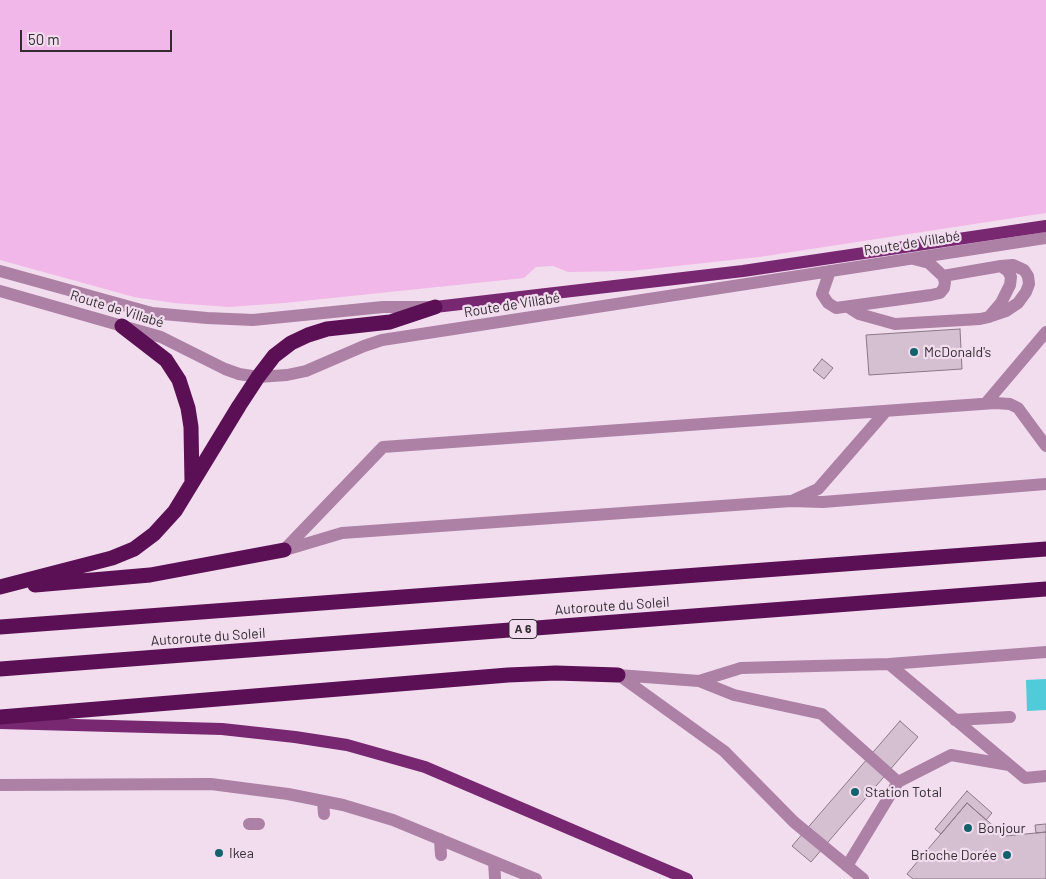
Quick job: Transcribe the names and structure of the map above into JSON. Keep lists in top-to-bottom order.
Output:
{
  "streets": {
    "highway": ["Autoroute du Soleil", "A 6"],
    "main road": ["Route de Villabé"]
  },
  "places": [
    "McDonald's",
    "Station Total",
    "Bonjour",
    "Ikea",
    "Brioche Dorée"
  ],
  "scale_bar": "50 m"
}
